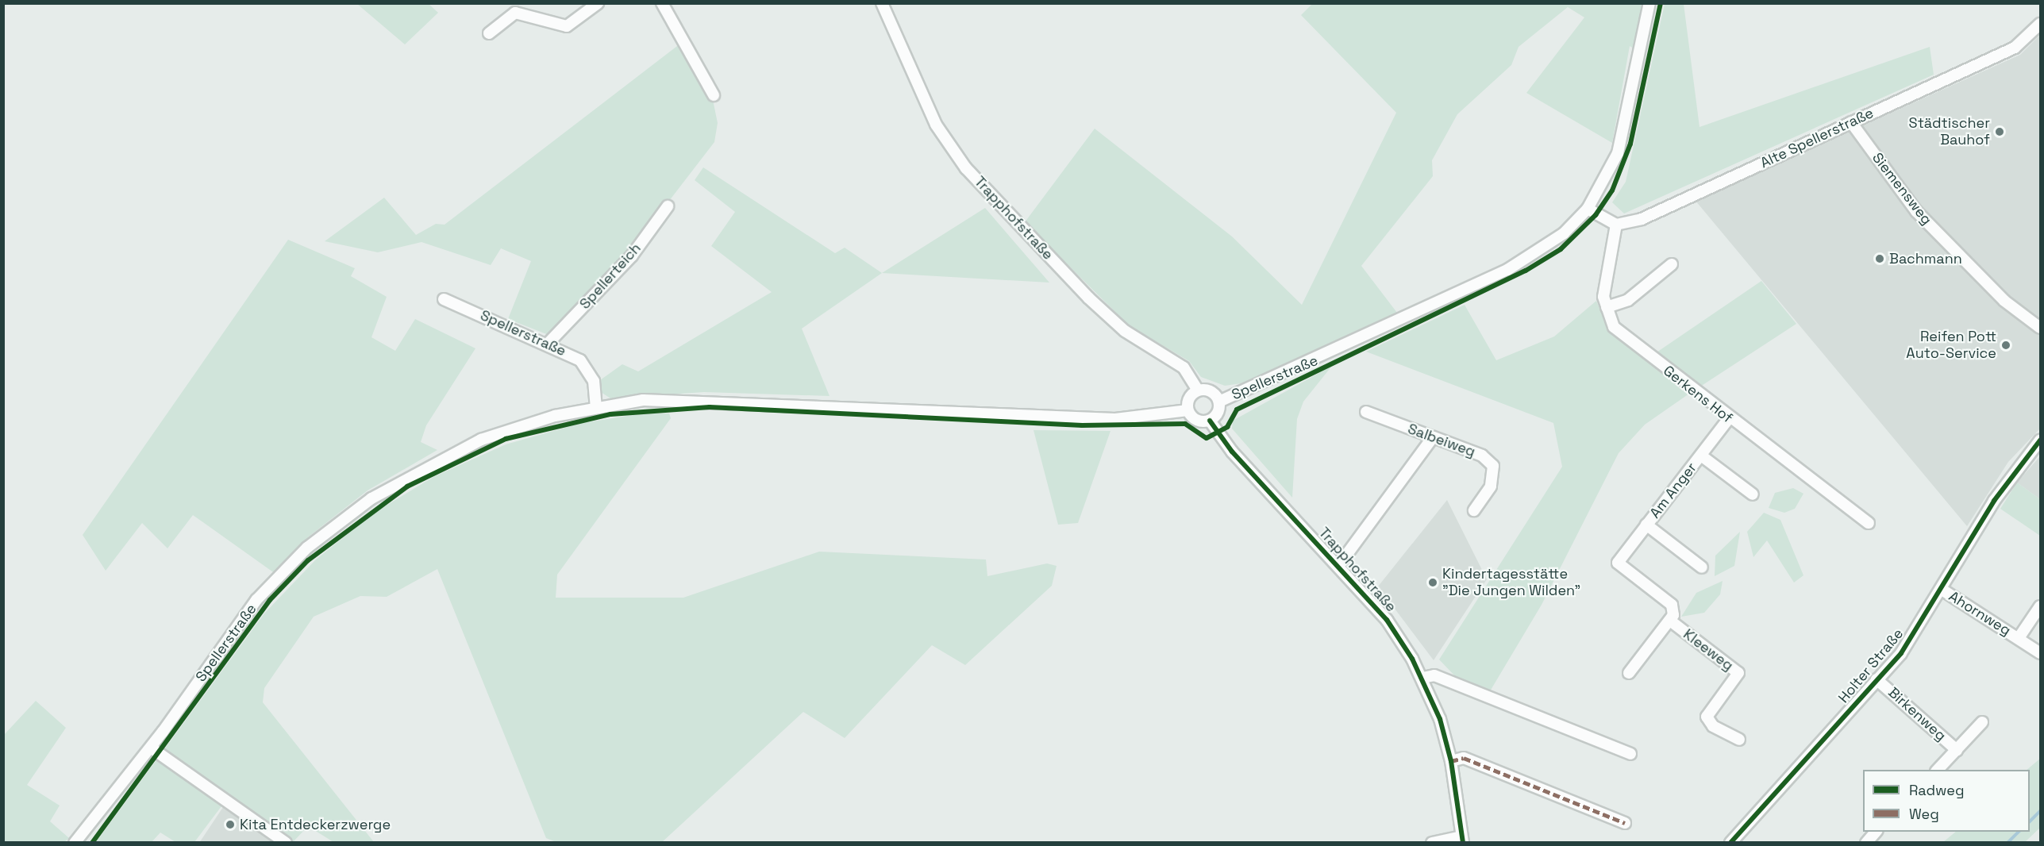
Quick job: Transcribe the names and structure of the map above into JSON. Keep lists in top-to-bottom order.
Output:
{
  "streets": {
    "street": [
      "Alte Spellerstraße",
      "Siemensweg",
      "Trapphofstraße",
      "Spellerteich",
      "Spellerstraße",
      "Gerkens Hof",
      "Salbeiweg",
      "Am Anger",
      "Ahornweg",
      "Kleeweg",
      "Holter Straße",
      "Birkenweg"
    ]
  },
  "crossings": [
    ["Alte Spellerstraße", "Siemensweg"],
    ["Alte Spellerstraße", "Gerkens Hof"],
    ["Trapphofstraße", "Spellerstraße"],
    ["Spellerteich", "Spellerstraße"],
    ["Gerkens Hof", "Am Anger"],
    ["Am Anger", "Kleeweg"],
    ["Ahornweg", "Holter Straße"],
    ["Holter Straße", "Birkenweg"]
  ],
  "places": [
    "Städtischer Bauhof",
    "Bachmann",
    "Reifen Pott Auto-Service",
    "Kindertagesstätte \"Die Jungen Wilden\"",
    "Kita Entdeckerzwerge"
  ],
  "legend": ["Radweg", "Weg"]
}
